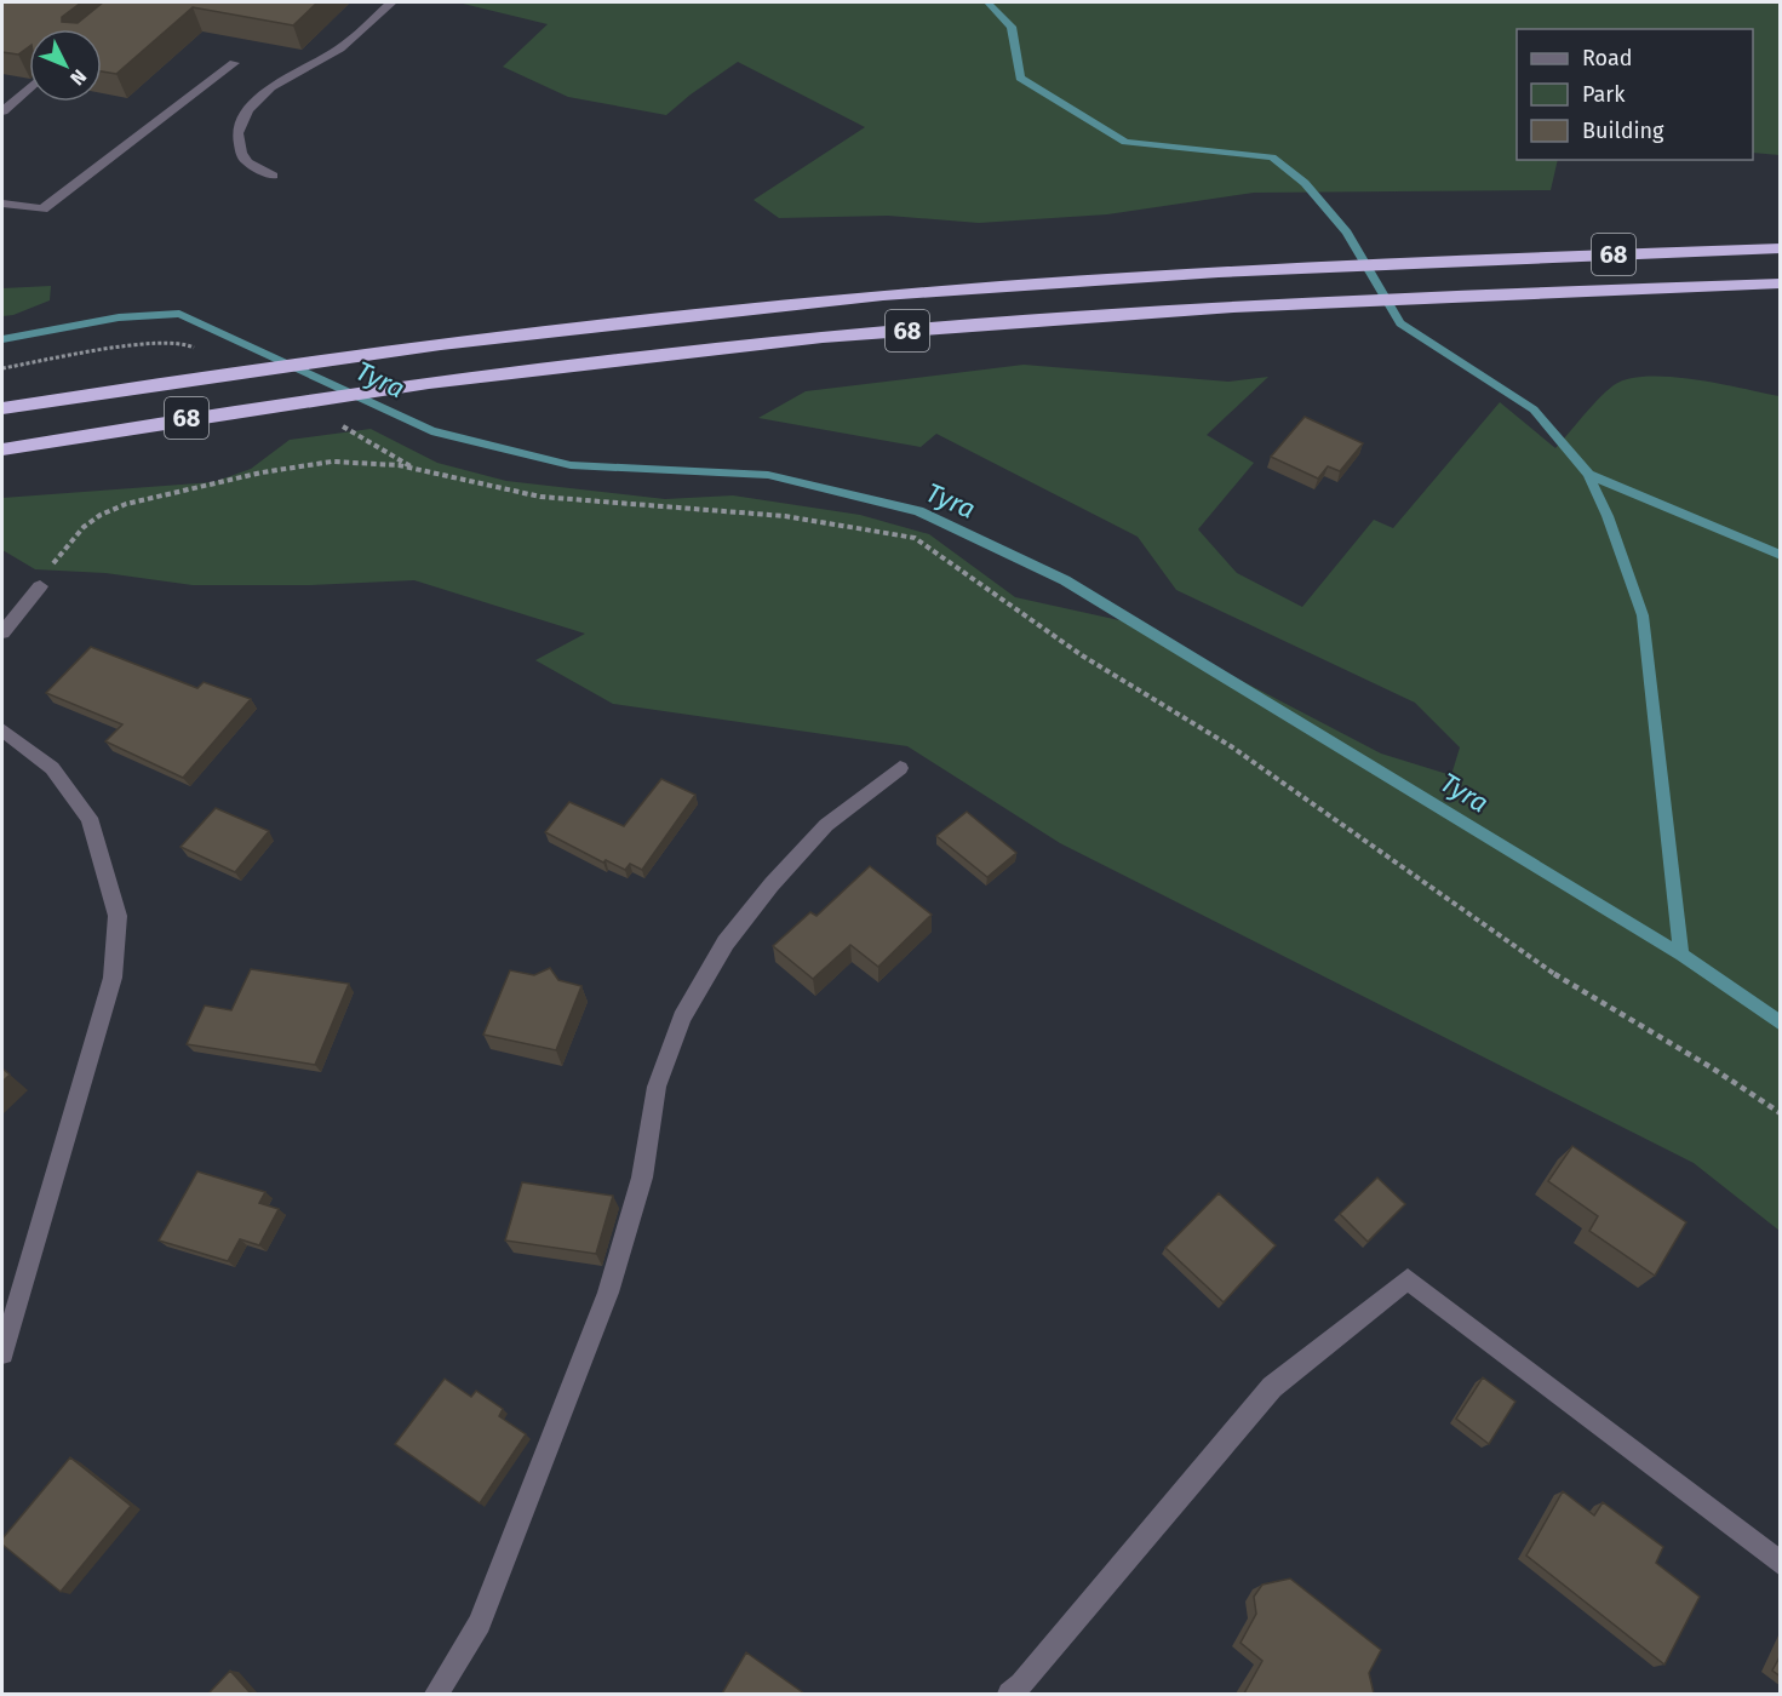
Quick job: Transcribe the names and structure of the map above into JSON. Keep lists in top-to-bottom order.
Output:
{
  "streets": {
    "highway": ["68"]
  },
  "water": ["Tyra"],
  "legend": ["Road", "Park", "Building"],
  "north": "bottom right"
}
